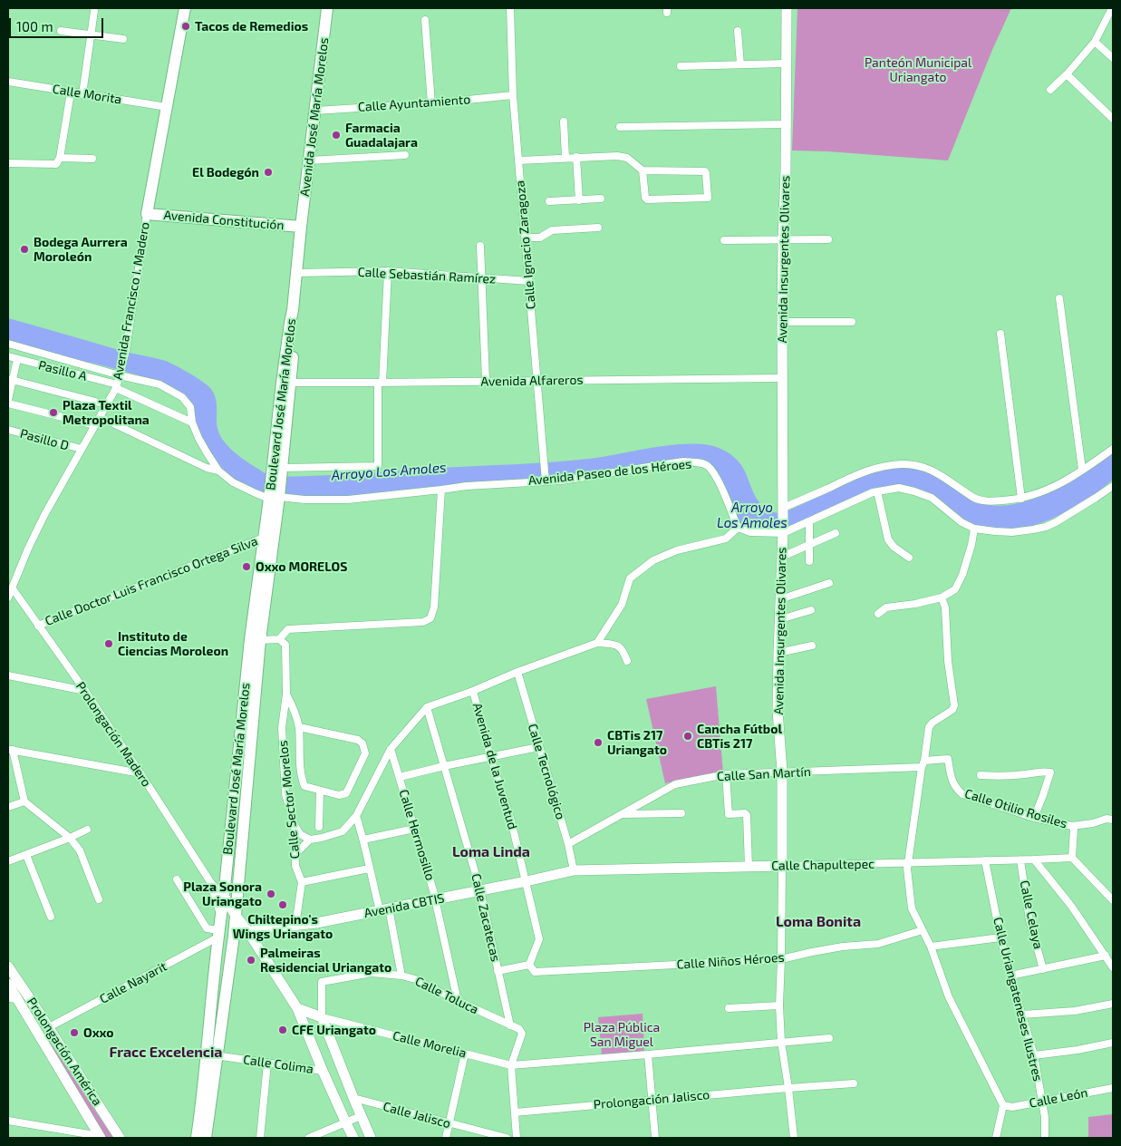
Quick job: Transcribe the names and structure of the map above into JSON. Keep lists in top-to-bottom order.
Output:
{
  "streets": {
    "main road": [
      "Avenida José María Morelos",
      "Avenida Constitución",
      "Avenida Francisco I. Madero",
      "Boulevard José María Morelos"
    ],
    "street": [
      "Calle Morita",
      "Calle Ayuntamiento",
      "Calle Ignacio Zaragoza",
      "Avenida Insurgentes Olivares",
      "Calle Sebastián Ramírez",
      "Pasillo A",
      "Avenida Alfareros",
      "Pasillo D",
      "Avenida Paseo de los Héroes",
      "Calle Doctor Luis Francisco Ortega Silva",
      "Prolongación Madero",
      "Avenida de la Juventud",
      "Calle Tecnológico",
      "Calle San Martín",
      "Calle Sector Morelos",
      "Calle Otilio Rosiles",
      "Calle Hermosillo",
      "Calle Chapultepec",
      "Avenida CBTIS",
      "Calle Celaya",
      "Calle Zacatecas",
      "Calle Niños Héroes",
      "Calle Nayarit",
      "Calle Toluca",
      "Calle Uriangateneses Ilustres",
      "Calle Morelia",
      "Prolongación América",
      "Calle Colima",
      "Calle León",
      "Prolongación Jalisco",
      "Calle Jalisco"
    ]
  },
  "crossings": [
    ["Calle Morita", "Avenida Francisco I. Madero"],
    ["Calle Ayuntamiento", "Avenida José María Morelos"],
    ["Calle Ayuntamiento", "Calle Ignacio Zaragoza"],
    ["Avenida José María Morelos", "Avenida Constitución"],
    ["Avenida José María Morelos", "Calle Sebastián Ramírez"],
    ["Avenida José María Morelos", "Boulevard José María Morelos"],
    ["Avenida Constitución", "Avenida Francisco I. Madero"],
    ["Calle Ignacio Zaragoza", "Calle Sebastián Ramírez"],
    ["Calle Ignacio Zaragoza", "Avenida Alfareros"],
    ["Calle Ignacio Zaragoza", "Avenida Paseo de los Héroes"],
    ["Avenida Insurgentes Olivares", "Avenida Alfareros"],
    ["Avenida Insurgentes Olivares", "Calle San Martín"],
    ["Avenida Insurgentes Olivares", "Calle Chapultepec"],
    ["Avenida Insurgentes Olivares", "Calle Niños Héroes"],
    ["Avenida Insurgentes Olivares", "Calle Morelia"],
    ["Avenida Insurgentes Olivares", "Prolongación Jalisco"],
    ["Calle Sebastián Ramírez", "Boulevard José María Morelos"],
    ["Avenida Francisco I. Madero", "Pasillo A"],
    ["Avenida Francisco I. Madero", "Pasillo D"],
    ["Avenida Francisco I. Madero", "Avenida Paseo de los Héroes"],
    ["Avenida Francisco I. Madero", "Prolongación Madero"],
    ["Pasillo A", "Avenida Paseo de los Héroes"],
    ["Avenida Alfareros", "Boulevard José María Morelos"],
    ["Boulevard José María Morelos", "Avenida Paseo de los Héroes"],
    ["Boulevard José María Morelos", "Calle Doctor Luis Francisco Ortega Silva"],
    ["Boulevard José María Morelos", "Prolongación Madero"],
    ["Boulevard José María Morelos", "Avenida CBTIS"],
    ["Boulevard José María Morelos", "Calle Nayarit"],
    ["Boulevard José María Morelos", "Calle Colima"],
    ["Calle Doctor Luis Francisco Ortega Silva", "Prolongación Madero"],
    ["Avenida de la Juventud", "Avenida CBTIS"],
    ["Avenida de la Juventud", "Calle Niños Héroes"],
    ["Calle Tecnológico", "Calle San Martín"],
    ["Calle Tecnológico", "Calle Chapultepec"],
    ["Calle Tecnológico", "Avenida CBTIS"],
    ["Calle San Martín", "Calle Otilio Rosiles"],
    ["Calle Sector Morelos", "Avenida CBTIS"],
    ["Calle Otilio Rosiles", "Calle Chapultepec"],
    ["Calle Hermosillo", "Avenida CBTIS"],
    ["Calle Hermosillo", "Calle Toluca"],
    ["Calle Chapultepec", "Avenida CBTIS"],
    ["Calle Chapultepec", "Calle Celaya"],
    ["Calle Chapultepec", "Calle Uriangateneses Ilustres"],
    ["Avenida CBTIS", "Calle Zacatecas"],
    ["Calle Zacatecas", "Calle Toluca"],
    ["Calle Nayarit", "Prolongación América"],
    ["Calle Toluca", "Calle Morelia"],
    ["Calle Uriangateneses Ilustres", "Calle León"]
  ],
  "districts": ["Loma Linda", "Loma Bonita", "Fracc Excelencia"],
  "water": ["Arroyo Los Amoles"],
  "parks": ["Panteón Municipal Uriangato", "Plaza Pública San Miguel"],
  "places": [
    "Tacos de Remedios",
    "Farmacia Guadalajara",
    "El Bodegón",
    "Bodega Aurrera Moroleón",
    "Plaza Textil Metropolitana",
    "Oxxo MORELOS",
    "Instituto de Ciencias Moroleon",
    "Cancha Fútbol CBTis 217",
    "CBTis 217 Uriangato",
    "Plaza Sonora Uriangato",
    "Chiltepino's Wings Uriangato",
    "Palmeiras Residencial Uriangato",
    "CFE Uriangato",
    "Oxxo"
  ],
  "scale_bar": "100 m"
}
